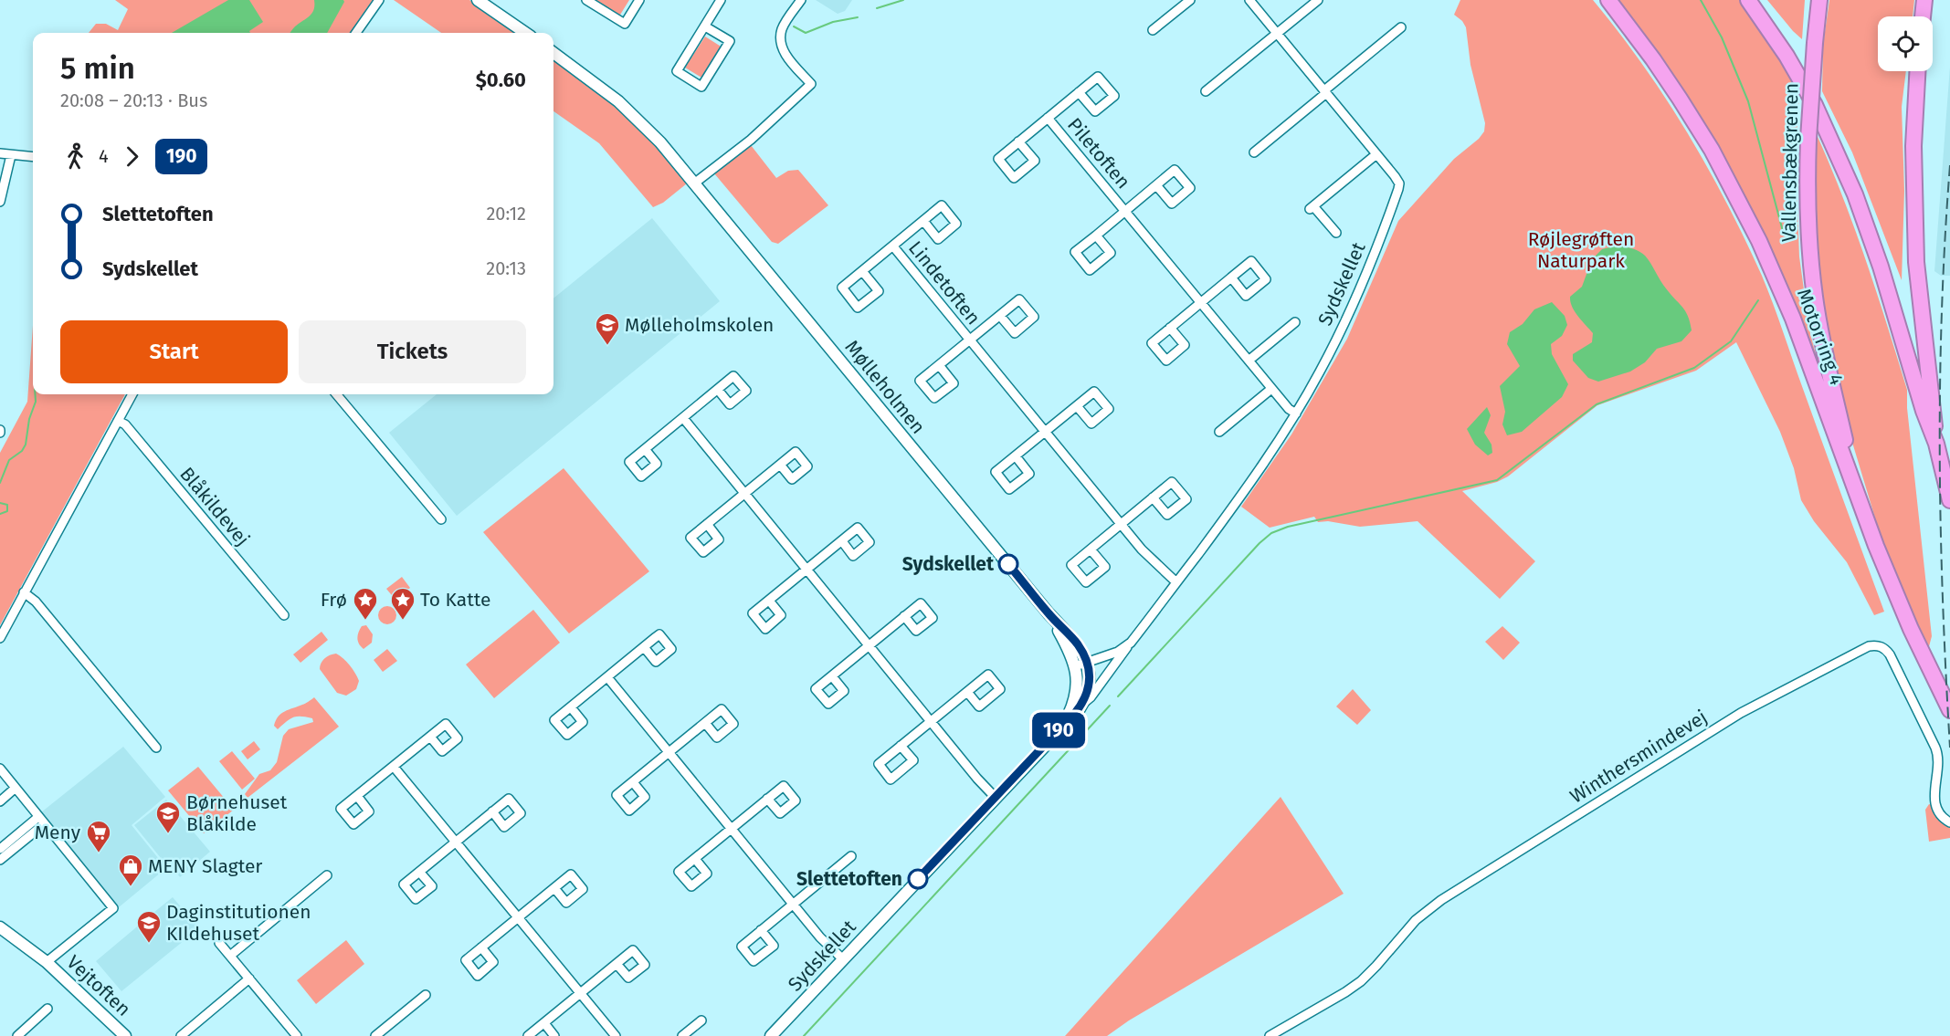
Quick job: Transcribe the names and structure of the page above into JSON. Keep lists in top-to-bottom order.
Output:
{
  "streets": {
    "highway": ["Vallensbækgrenen", "Motorring 4"],
    "street": [
      "Piletoften",
      "Lindetoften",
      "Sydskellet",
      "Mølleholmen",
      "Blåkildevej",
      "Winthersmindevej",
      "Vejtoften"
    ]
  },
  "crossings": [
    ["Piletoften", "Sydskellet"],
    ["Vallensbækgrenen", "Motorring 4"],
    ["Lindetoften", "Sydskellet"],
    ["Sydskellet", "Mølleholmen"]
  ],
  "parks": ["Røjlegrøften Naturpark"],
  "places": {
    "school or university": ["Mølleholmskolen", "Børnehuset Blåkilde", "Daginstitutionen KIldehuset"],
    "other": ["Sydskellet", "Slettetoften"],
    "place": ["Frø", "To Katte"],
    "supermarket": ["Meny"],
    "shop": ["MENY Slagter"]
  },
  "lines": ["bus line 190"],
  "page": {
    "on_map": "190",
    "heading": ["5 min", "20:08 – 20:13 · Bus", "$0.60"],
    "legs": ["4", "190"],
    "list": [
      {
        "name": "Slettetoften",
        "value": "20:12"
      },
      {
        "name": "Sydskellet",
        "value": "20:13"
      }
    ],
    "buttons": ["Start", "Tickets"]
  }
}
